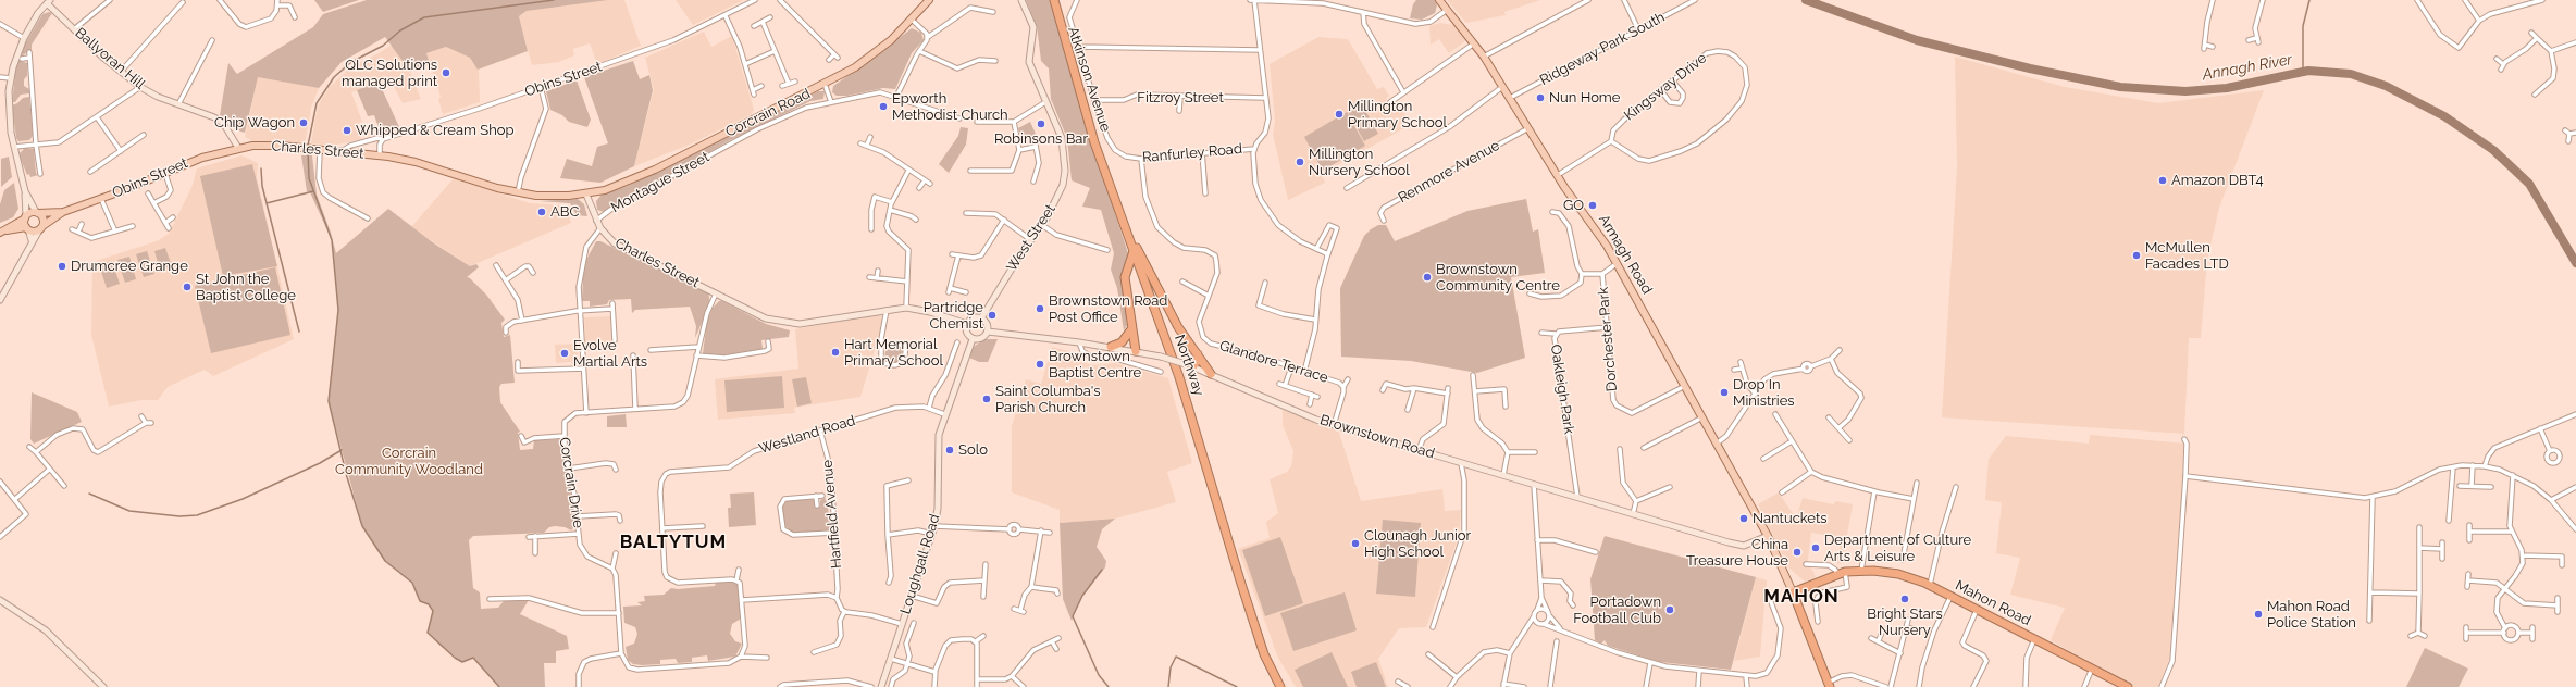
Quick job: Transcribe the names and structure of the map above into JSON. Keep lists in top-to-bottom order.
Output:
{
  "streets": {
    "highway": ["Northway", "Mahon Road"],
    "main road": [
      "Ballyoran Hill",
      "Obins Street",
      "Corcrain Road",
      "Charles Street",
      "West Street",
      "Armagh Road",
      "Brownstown Road",
      "Loughgall Road"
    ],
    "street": [
      "Ridgeway Park South",
      "Atkinson Avenue",
      "Kingsway Drive",
      "Fitzroy Street",
      "Ranfurley Road",
      "Renmore Avenue",
      "Montague Street",
      "Dorchester Park",
      "Glandore Terrace",
      "Oakleigh Park",
      "Westland Road",
      "Corcrain Drive",
      "Hartfield Avenue"
    ]
  },
  "crossings": [
    ["Ridgeway Park South", "Armagh Road"],
    ["Ballyoran Hill", "Obins Street"],
    ["Ballyoran Hill", "Charles Street"],
    ["Obins Street", "Charles Street"],
    ["Atkinson Avenue", "Fitzroy Street"],
    ["Atkinson Avenue", "Ranfurley Road"],
    ["Kingsway Drive", "Armagh Road"],
    ["Corcrain Road", "Charles Street"],
    ["Charles Street", "Montague Street"],
    ["Charles Street", "West Street"],
    ["Charles Street", "Brownstown Road"],
    ["Charles Street", "Corcrain Drive"],
    ["Charles Street", "Loughgall Road"],
    ["Renmore Avenue", "Armagh Road"],
    ["West Street", "Brownstown Road"],
    ["West Street", "Loughgall Road"],
    ["Armagh Road", "Dorchester Park"],
    ["Armagh Road", "Brownstown Road"],
    ["Armagh Road", "Mahon Road"],
    ["Dorchester Park", "Oakleigh Park"],
    ["Glandore Terrace", "Brownstown Road"],
    ["Oakleigh Park", "Brownstown Road"],
    ["Westland Road", "Hartfield Avenue"],
    ["Westland Road", "Loughgall Road"],
    ["Brownstown Road", "Loughgall Road"]
  ],
  "districts": ["BALTYTUM", "MAHON"],
  "water": ["Annagh River"],
  "parks": ["Corcrain Community Woodland"],
  "places": [
    "QLC Solutions managed print",
    "Nun Home",
    "Epworth Methodist Church",
    "Millington Primary School",
    "Chip Wagon",
    "Robinsons Bar",
    "Whipped & Cream Shop",
    "Millington Nursery School",
    "Amazon DBT4",
    "GO",
    "ABC",
    "McMullen Facades LTD",
    "Drumcree Grange",
    "Brownstown Community Centre",
    "St John the Baptist College",
    "Brownstown Road Post Office",
    "Partridge Chemist",
    "Hart Memorial Primary School",
    "Evolve Martial Arts",
    "Brownstown Baptist Centre",
    "Drop In Ministries",
    "Saint Columba's Parish Church",
    "Solo",
    "Nantuckets",
    "Clounagh Junior High School",
    "Department of Culture Arts & Leisure",
    "China Treasure House",
    "Bright Stars Nursery",
    "Portadown Football Club",
    "Mahon Road Police Station"
  ]
}
